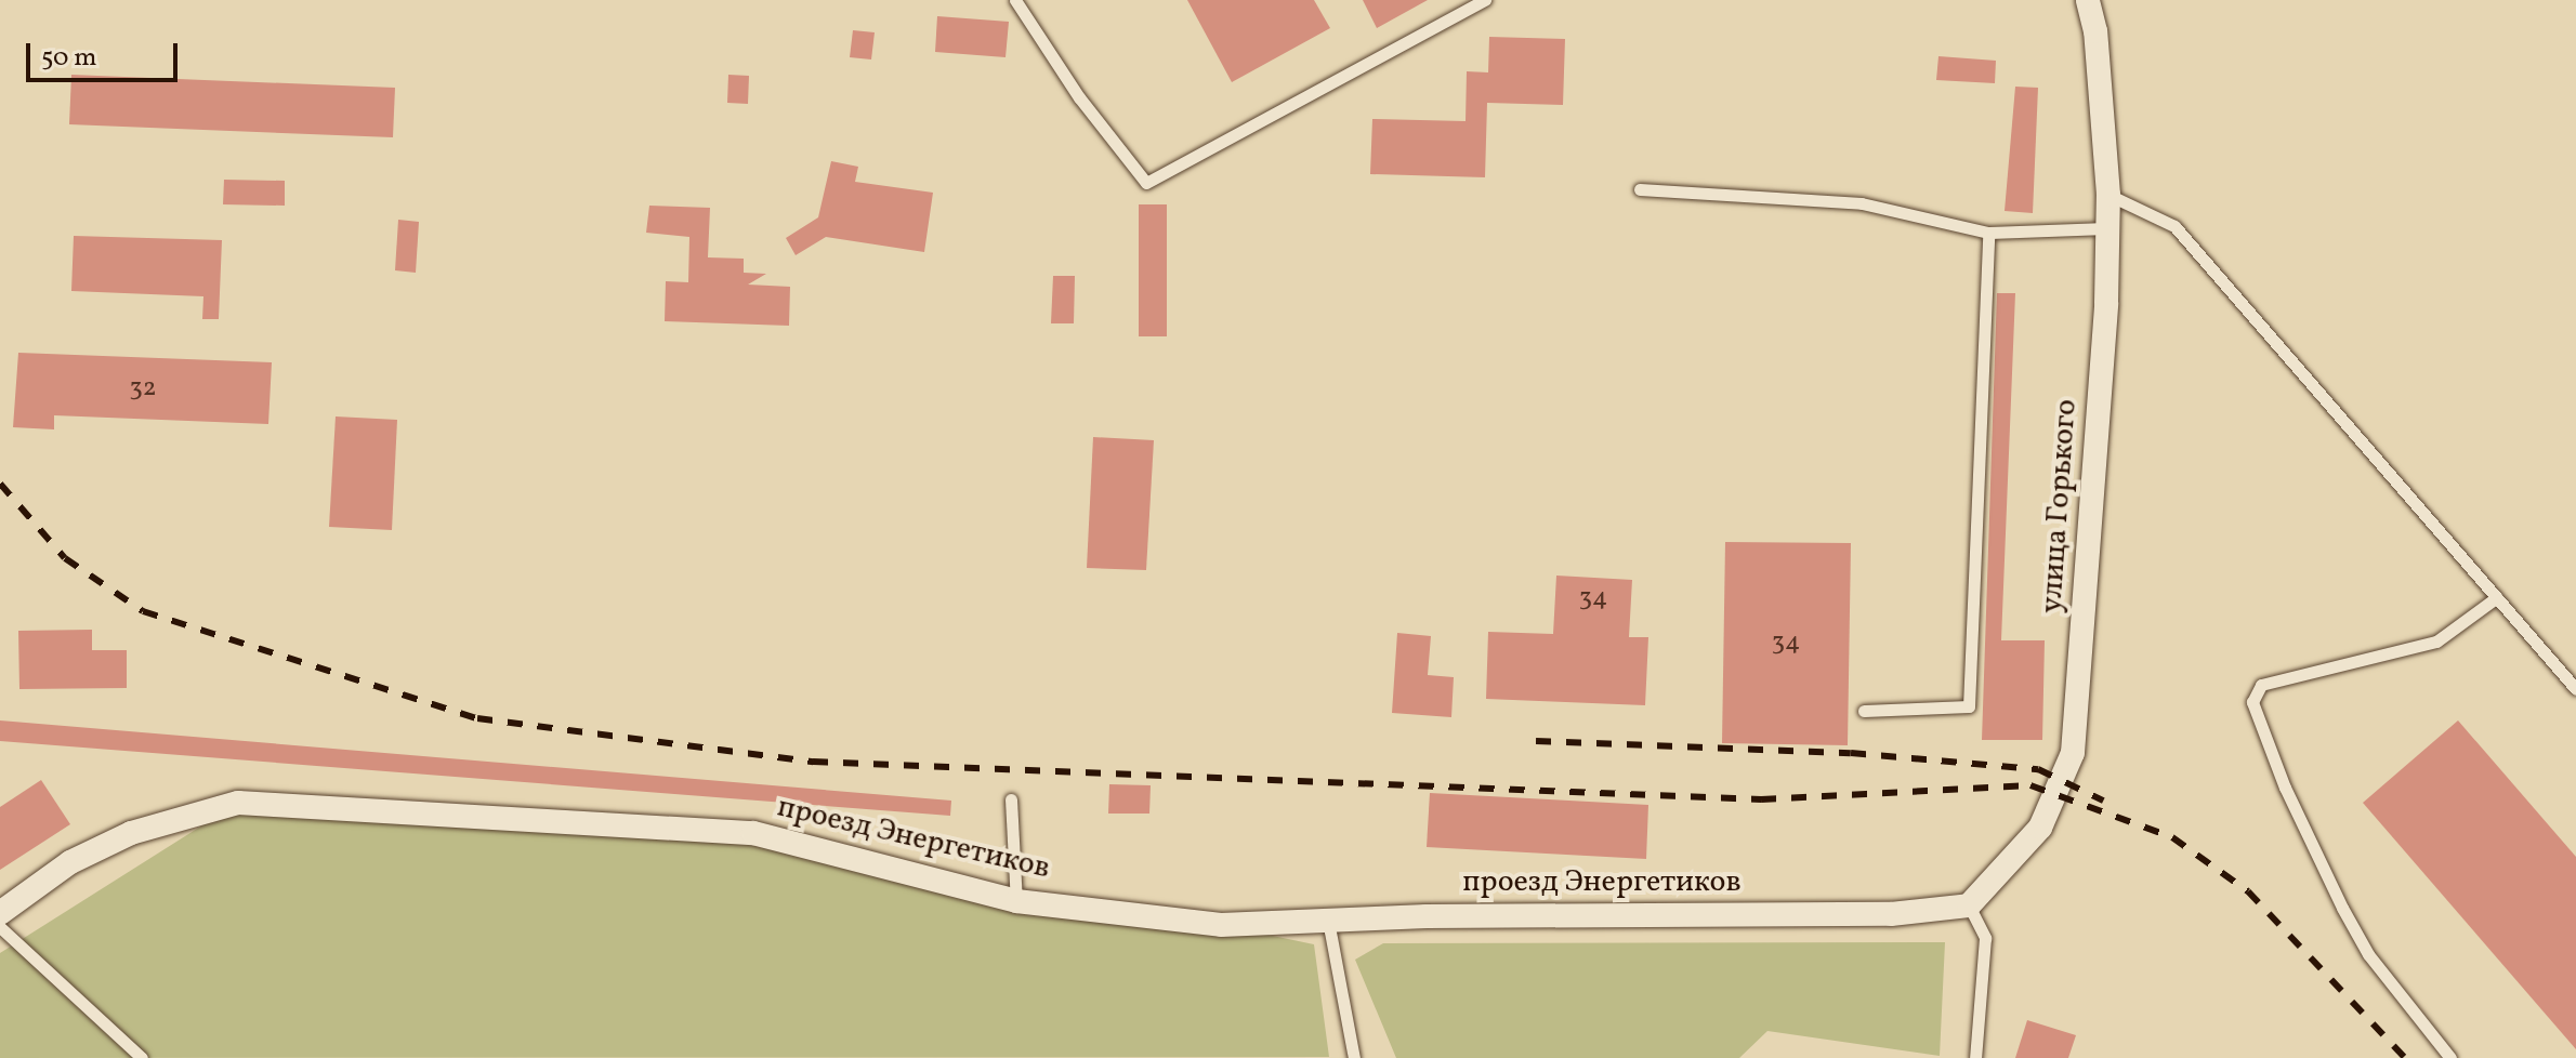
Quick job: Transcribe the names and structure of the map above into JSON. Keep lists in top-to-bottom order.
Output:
{
  "streets": {
    "street": ["улица Горького", "проезд Энергетиков"]
  },
  "crossings": [
    ["улица Горького", "проезд Энергетиков"]
  ],
  "house_numbers": ["32", "34", "34"],
  "scale_bar": "50 m"
}
